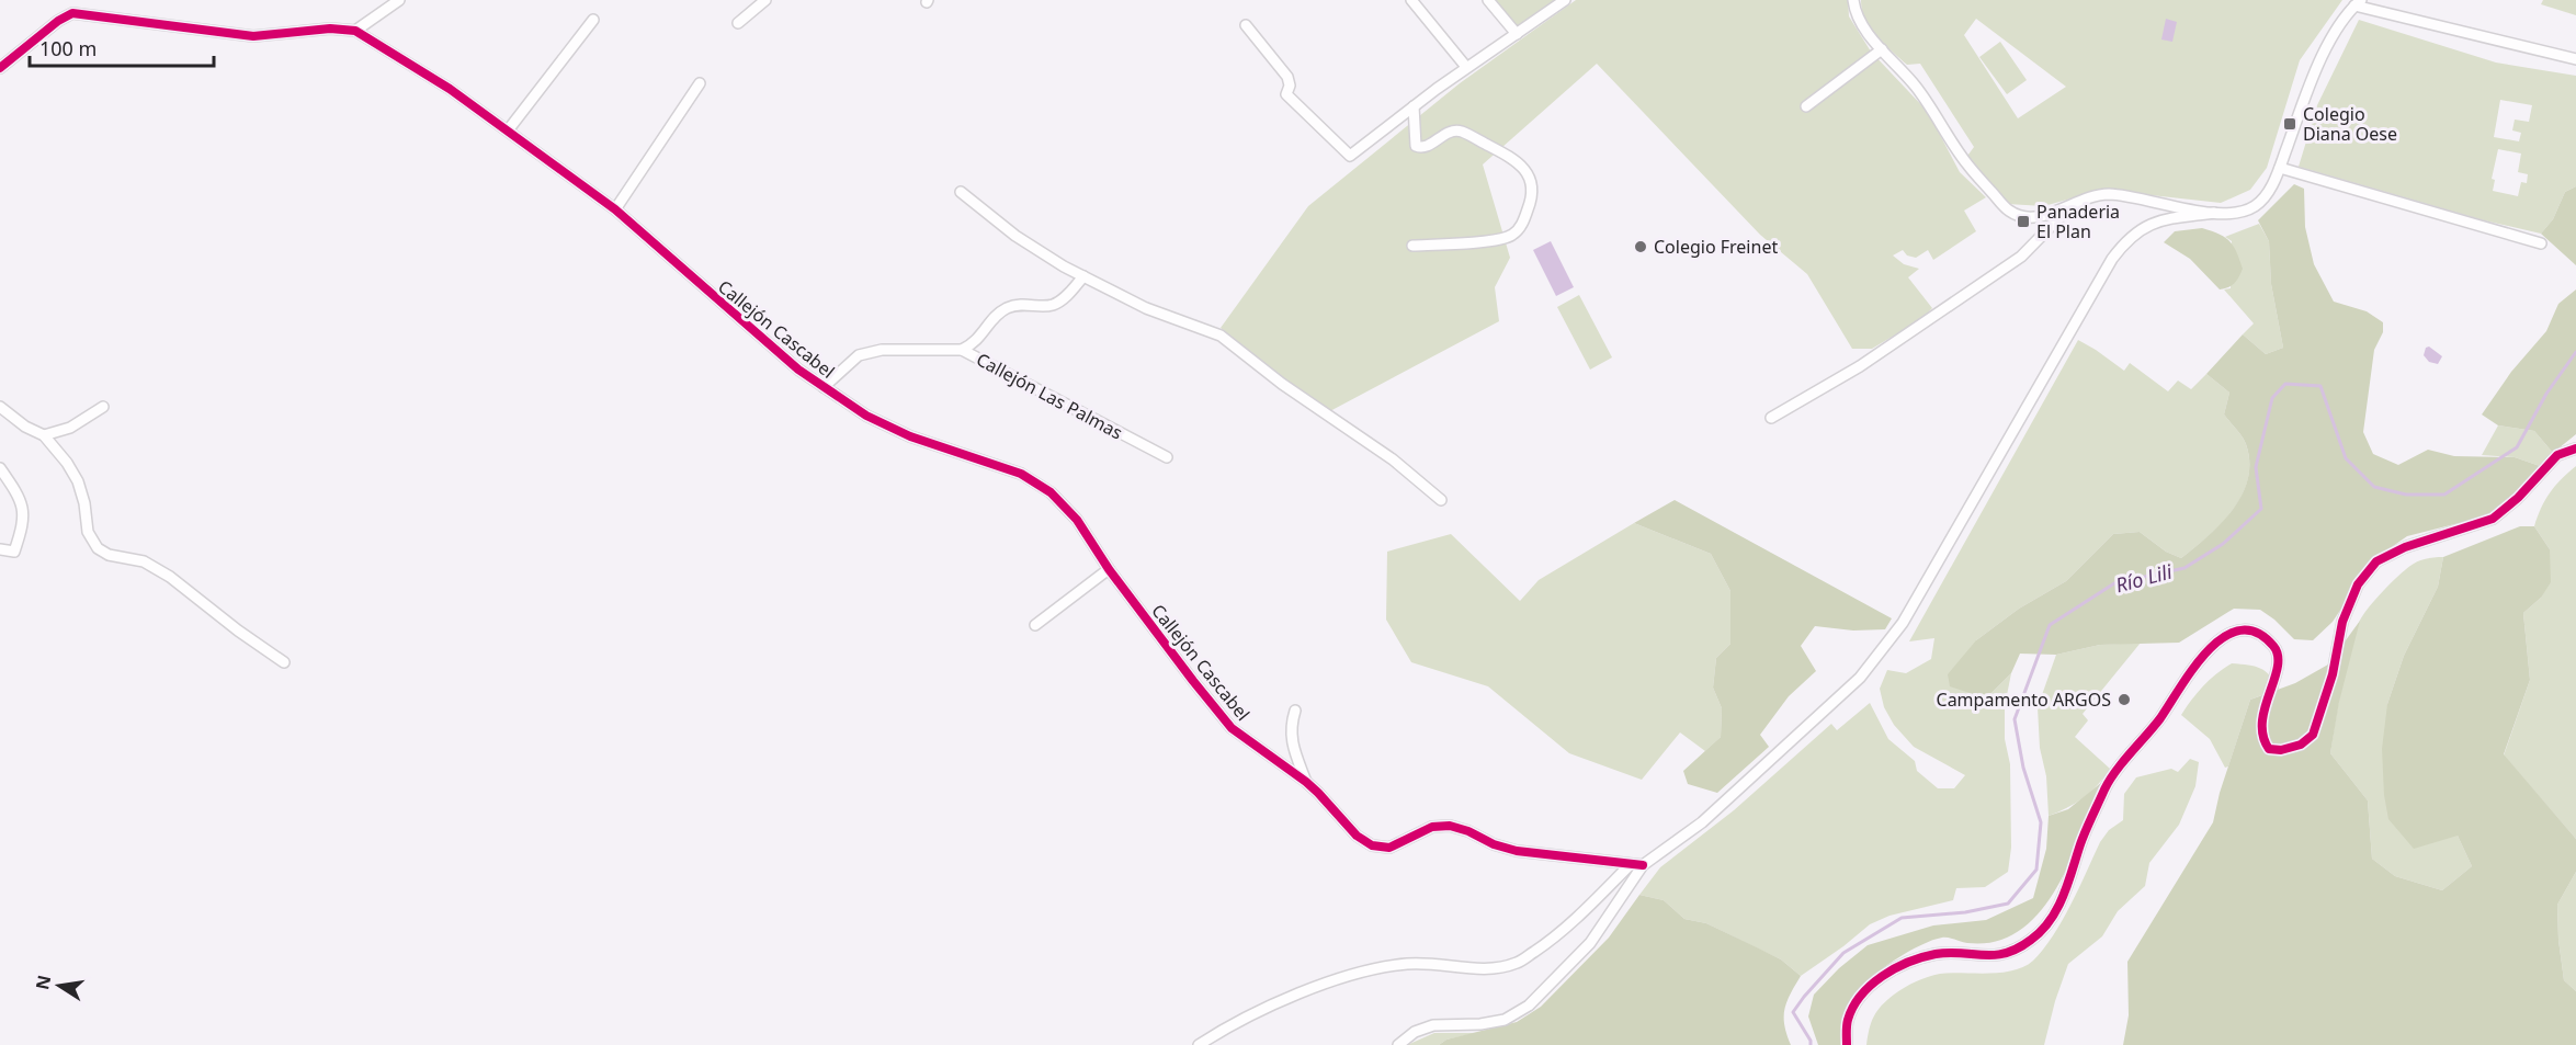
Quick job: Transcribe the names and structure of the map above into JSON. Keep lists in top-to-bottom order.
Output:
{
  "streets": {
    "street": ["Callejón Cascabel", "Callejón Las Palmas"]
  },
  "crossings": [
    ["Callejón Cascabel", "Callejón Las Palmas"]
  ],
  "water": ["Río Lili"],
  "places": {
    "transit": ["Colegio Diana Oese", "Panaderia El Plan"],
    "other": ["Colegio Freinet", "Campamento ARGOS"]
  },
  "scale_bar": "100 m",
  "north": "left"
}
